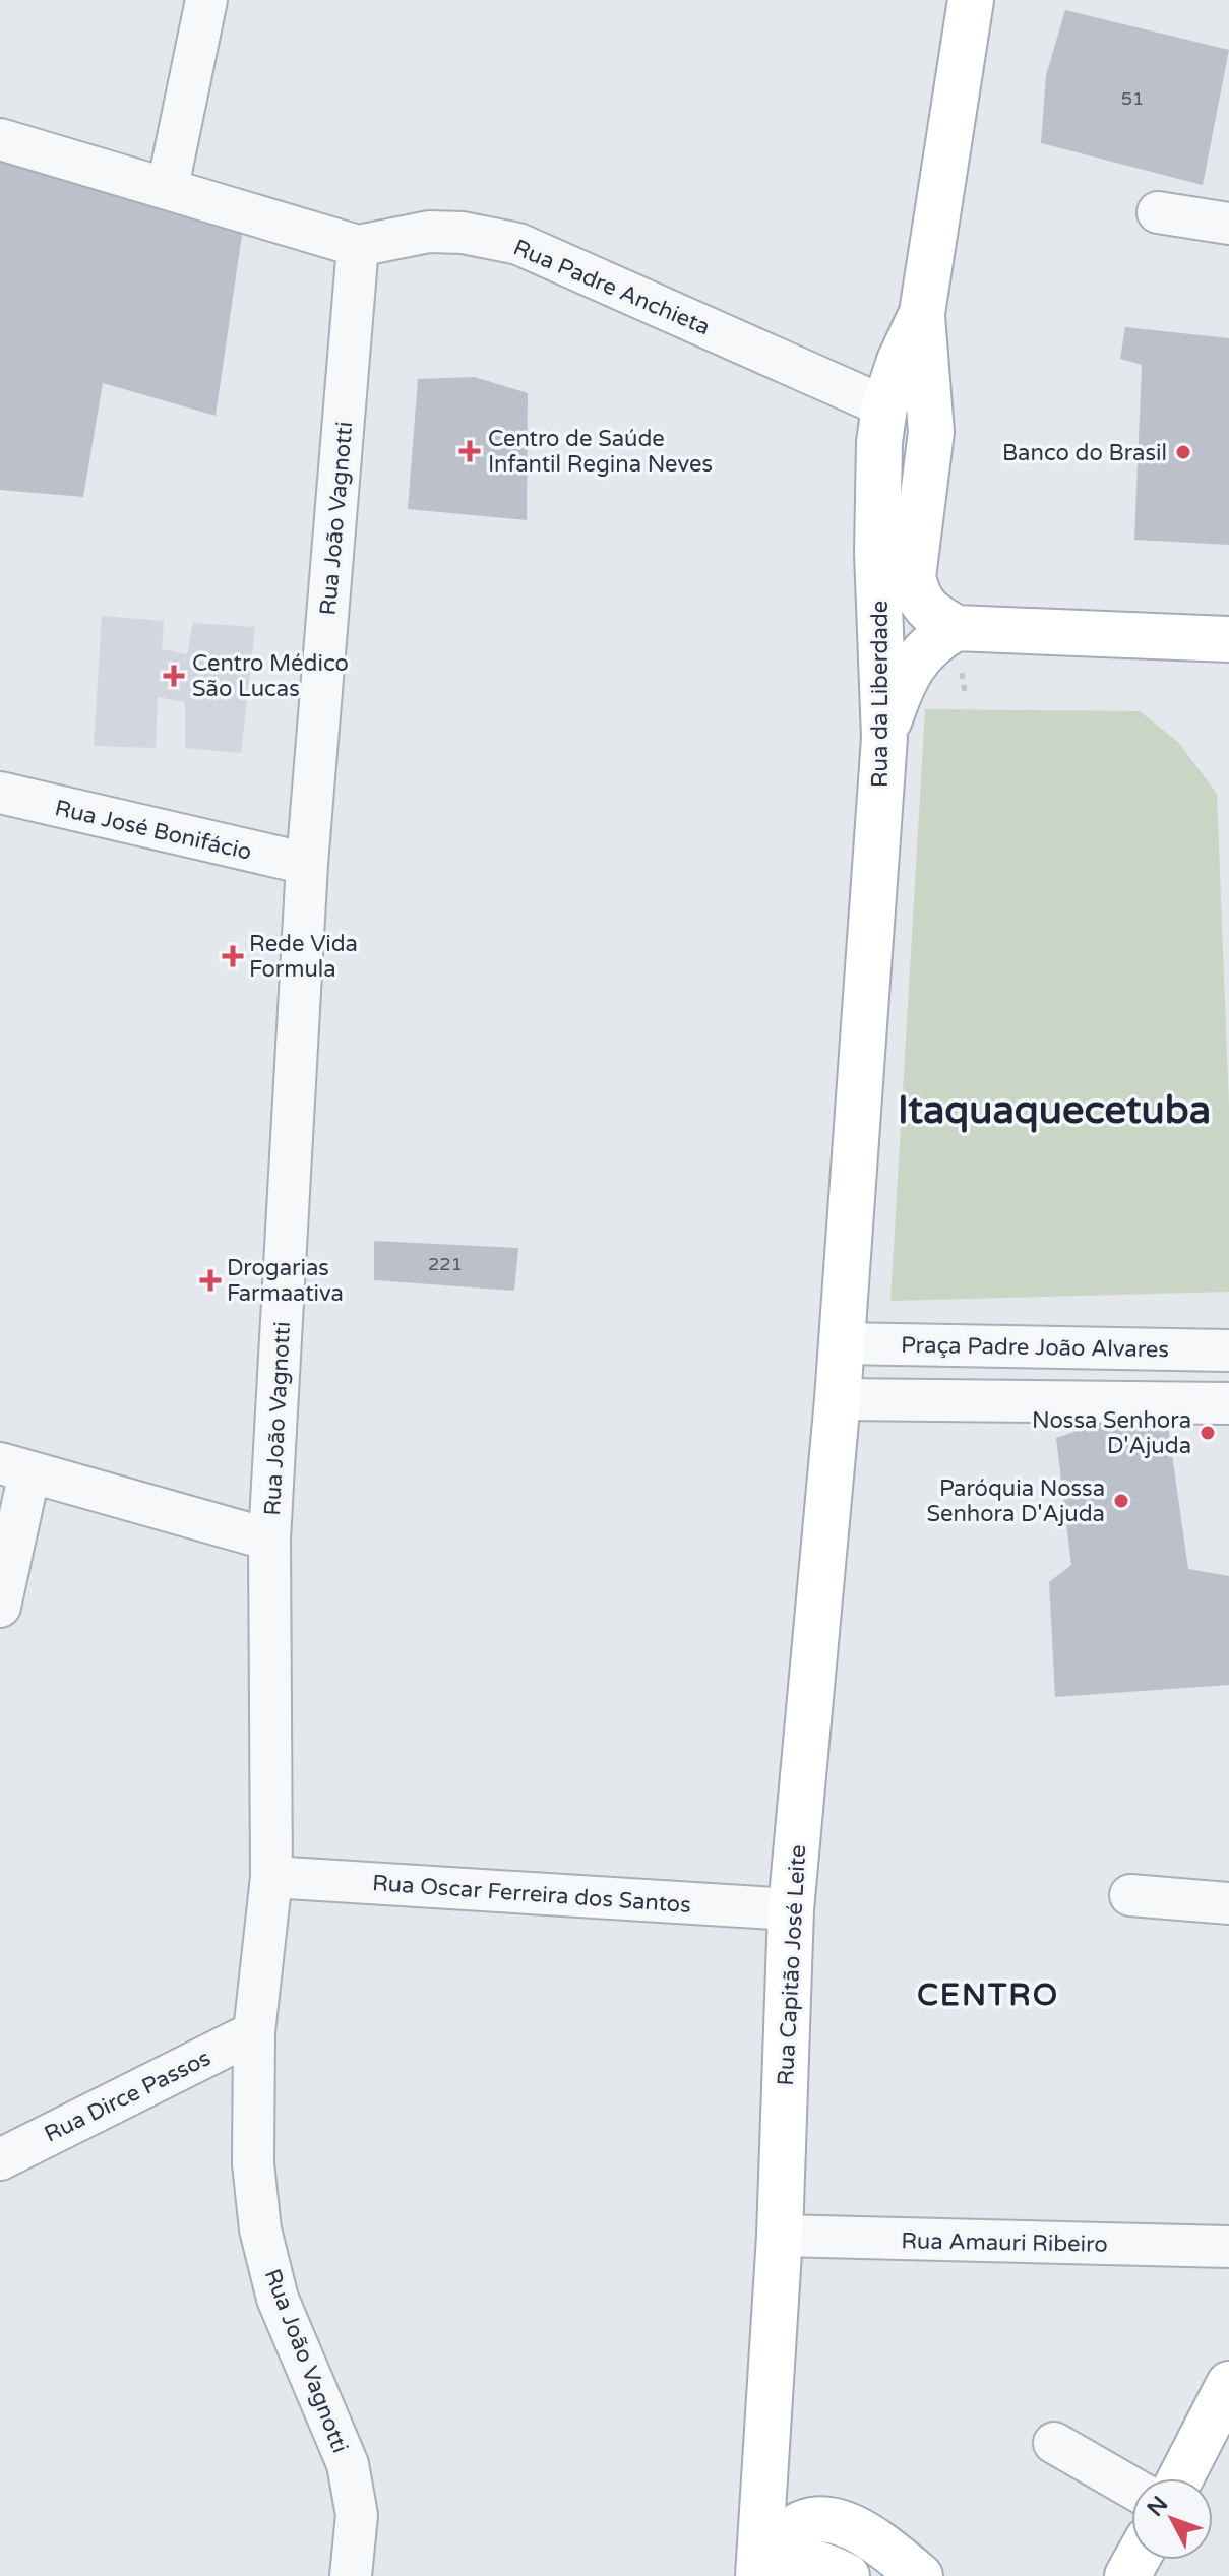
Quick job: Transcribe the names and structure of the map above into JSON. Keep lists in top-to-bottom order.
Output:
{
  "streets": {
    "main road": ["Rua da Liberdade", "Rua Capitão José Leite"],
    "street": [
      "Rua Padre Anchieta",
      "Rua João Vagnotti",
      "Rua José Bonifácio",
      "Praça Padre João Alvares",
      "Rua Oscar Ferreira dos Santos",
      "Rua Dirce Passos",
      "Rua Amauri Ribeiro"
    ]
  },
  "crossings": [
    ["Rua Padre Anchieta", "Rua João Vagnotti"],
    ["Rua Padre Anchieta", "Rua da Liberdade"],
    ["Rua João Vagnotti", "Rua José Bonifácio"],
    ["Rua João Vagnotti", "Rua Oscar Ferreira dos Santos"],
    ["Rua João Vagnotti", "Rua Dirce Passos"],
    ["Rua da Liberdade", "Praça Padre João Alvares"],
    ["Rua da Liberdade", "Rua Capitão José Leite"],
    ["Rua Oscar Ferreira dos Santos", "Rua Capitão José Leite"],
    ["Rua Capitão José Leite", "Rua Amauri Ribeiro"]
  ],
  "districts": ["Itaquaquecetuba", "CENTRO"],
  "places": {
    "health": [
      "Centro de Saúde Infantil Regina Neves",
      "Centro Médico São Lucas",
      "Rede Vida Formula",
      "Drogarias Farmaativa"
    ],
    "other": ["Banco do Brasil", "Nossa Senhora D'Ajuda", "Paróquia Nossa Senhora D'Ajuda"]
  },
  "house_numbers": ["51", "221"],
  "north": "top left"
}
